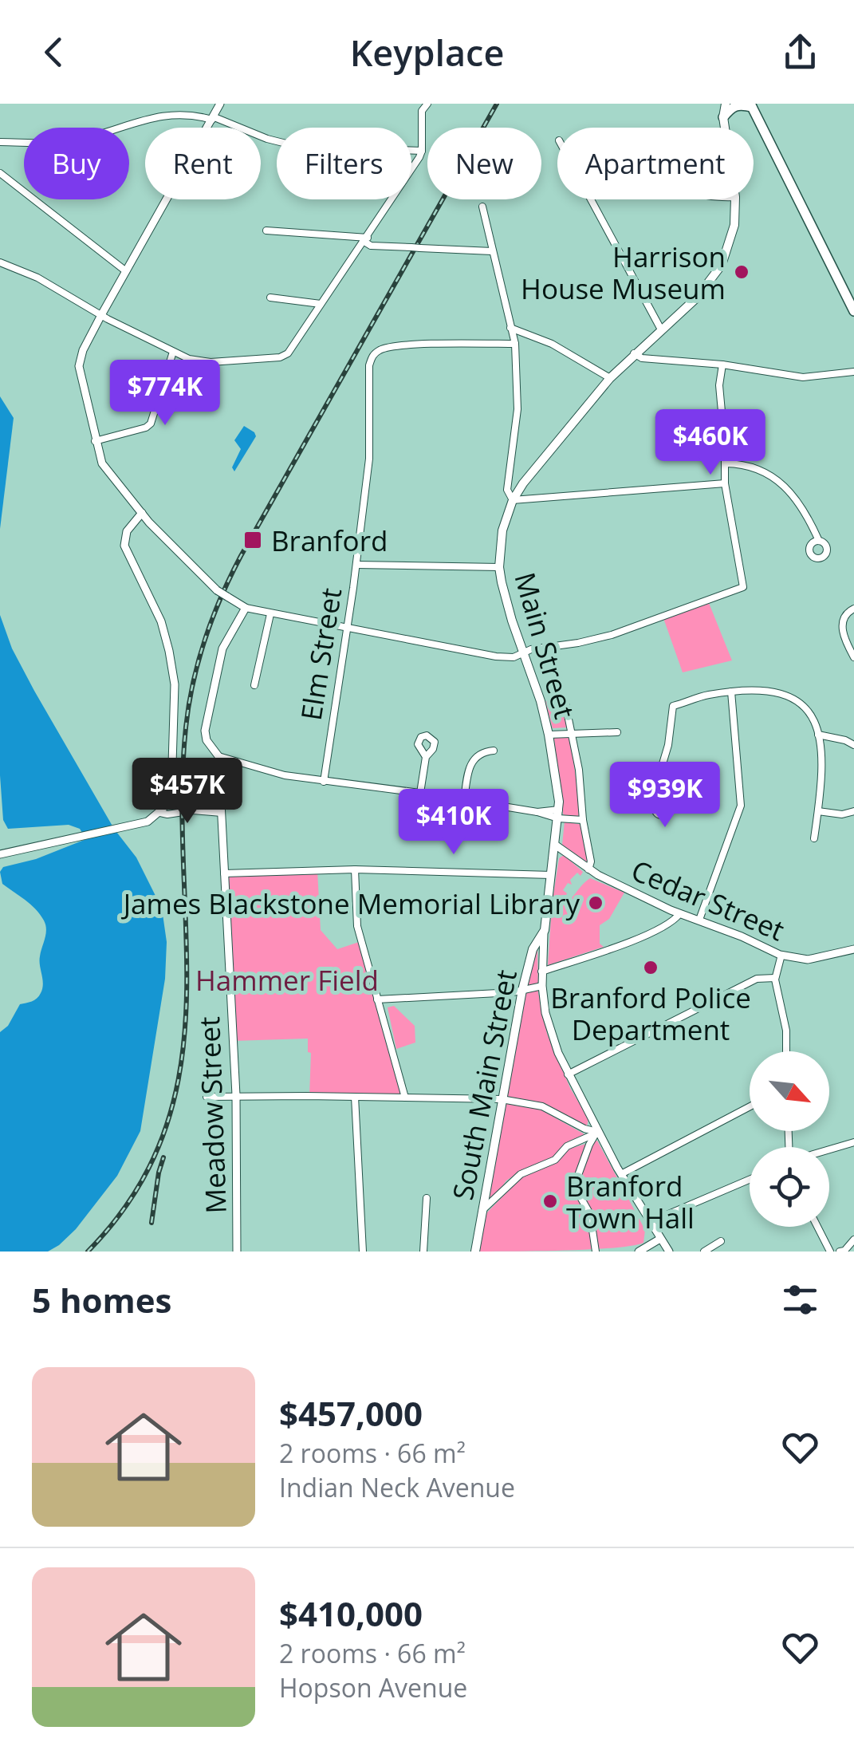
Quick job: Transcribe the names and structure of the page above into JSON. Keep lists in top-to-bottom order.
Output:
{
  "streets": {
    "main road": ["Main Street", "South Main Street"],
    "street": ["Elm Street", "Cedar Street", "Meadow Street"]
  },
  "crossings": [
    ["Main Street", "Cedar Street"],
    ["Main Street", "South Main Street"]
  ],
  "parks": ["Hammer Field"],
  "places": {
    "other": [
      "Harrison House Museum",
      "James Blackstone Memorial Library",
      "Branford Police Department",
      "Branford Town Hall"
    ],
    "transit": ["Branford"]
  },
  "north": "bottom right",
  "page": {
    "header": "Keyplace",
    "chip": [
      "Buy",
      "Rent",
      "Filters",
      "New",
      "Apartment"
    ],
    "price": [
      "$774K",
      "$460K",
      "$457K",
      "$939K",
      "$410K"
    ],
    "heading": "5 homes",
    "list": [
      {
        "name": "$457,000",
        "note": "2 rooms · 66 m² · Indian Neck Avenue"
      },
      {
        "name": "$410,000",
        "note": "2 rooms · 66 m² · Hopson Avenue"
      }
    ]
  }
}
